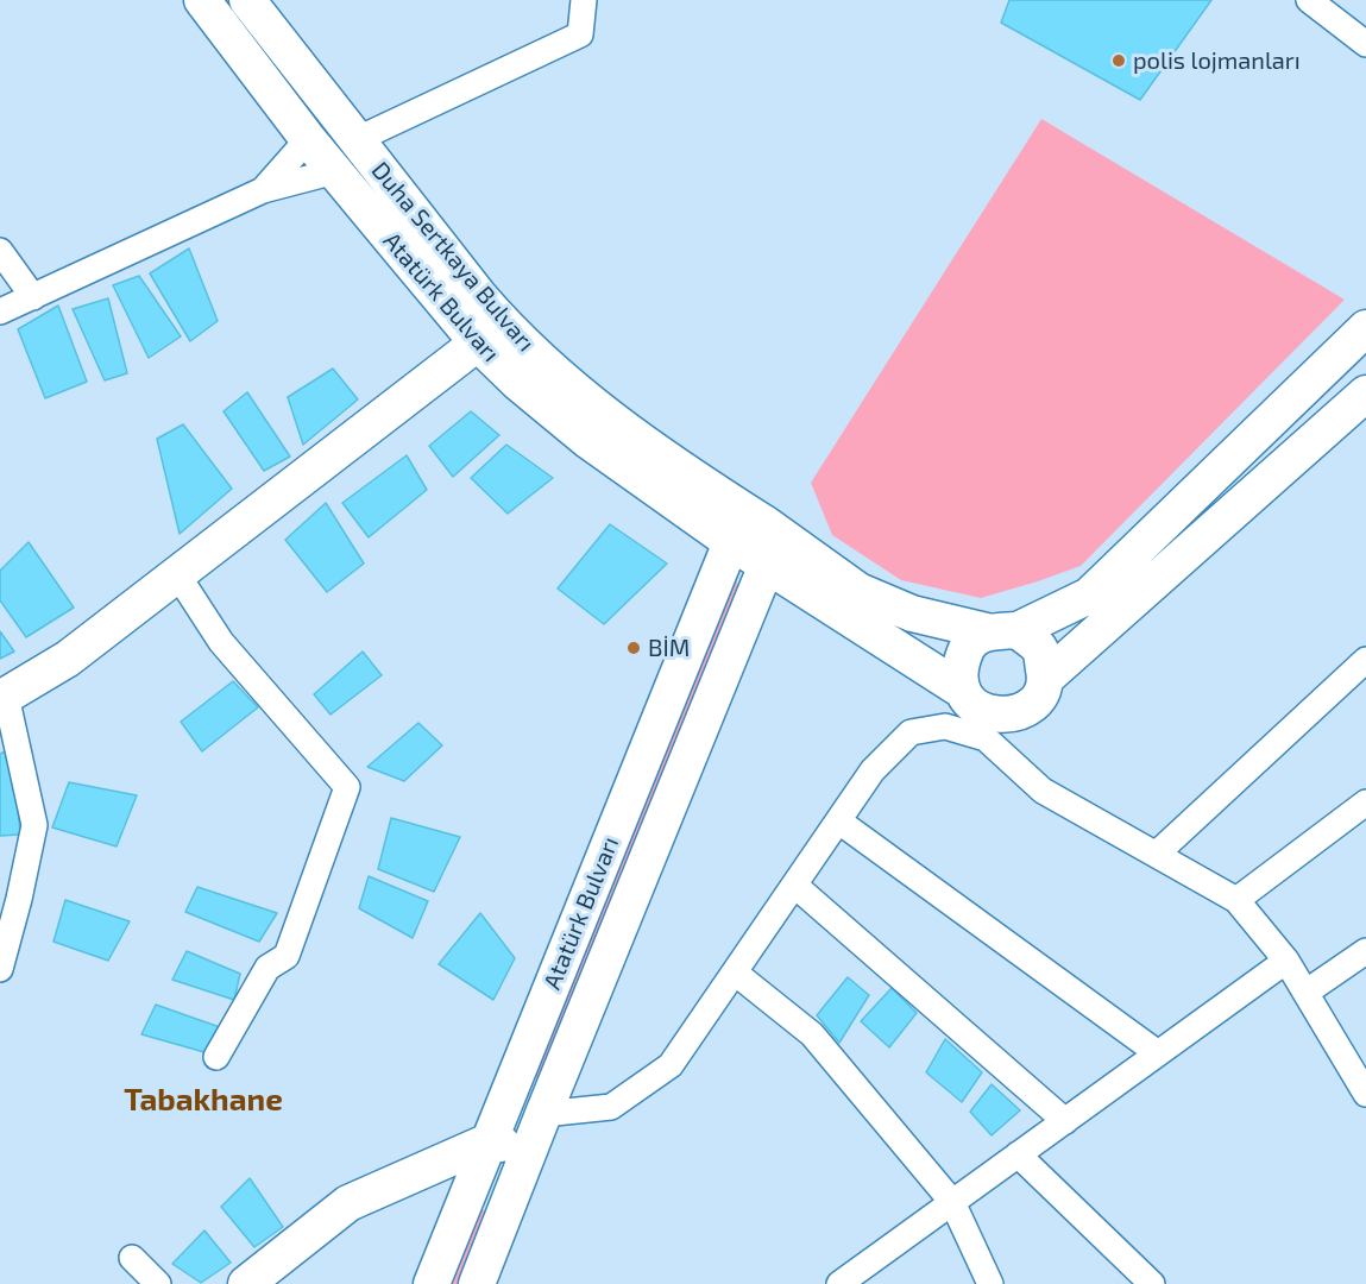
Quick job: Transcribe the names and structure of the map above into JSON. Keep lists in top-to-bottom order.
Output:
{
  "streets": {
    "main road": ["Duha Sertkaya Bulvarı", "Atatürk Bulvarı"]
  },
  "crossings": [
    ["Duha Sertkaya Bulvarı", "Atatürk Bulvarı"]
  ],
  "districts": ["Tabakhane"],
  "places": ["polis lojmanları", "BİM"]
}
